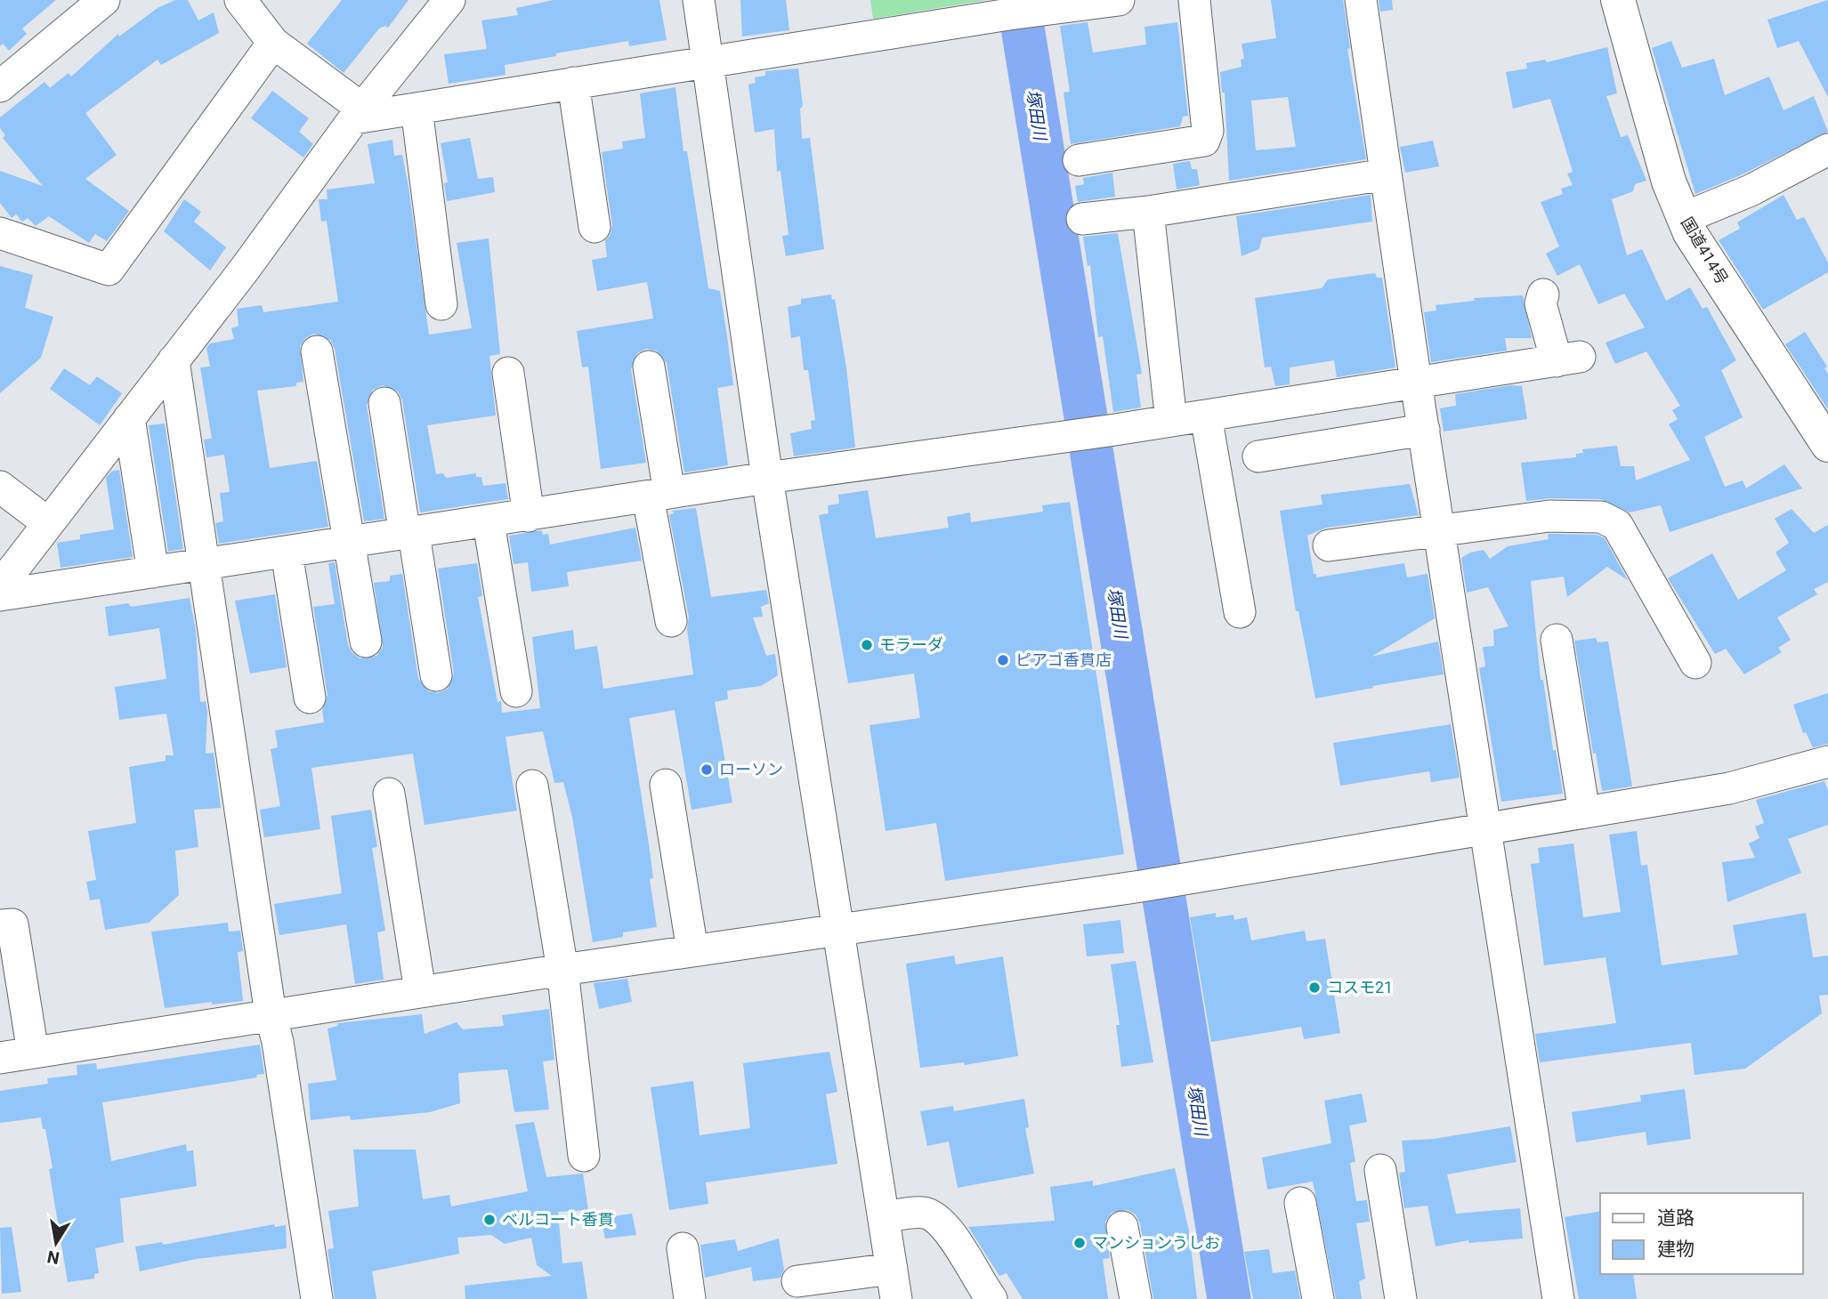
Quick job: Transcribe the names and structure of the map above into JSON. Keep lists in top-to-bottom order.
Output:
{
  "streets": {
    "highway": ["国道414号"]
  },
  "water": ["塚田川"],
  "places": [
    "モラーダ",
    "ピアゴ香貫店",
    "ローソン",
    "コスモ21",
    "ベルコート香貫",
    "マンションうしお"
  ],
  "legend": ["道路", "建物"],
  "north": "bottom"
}
